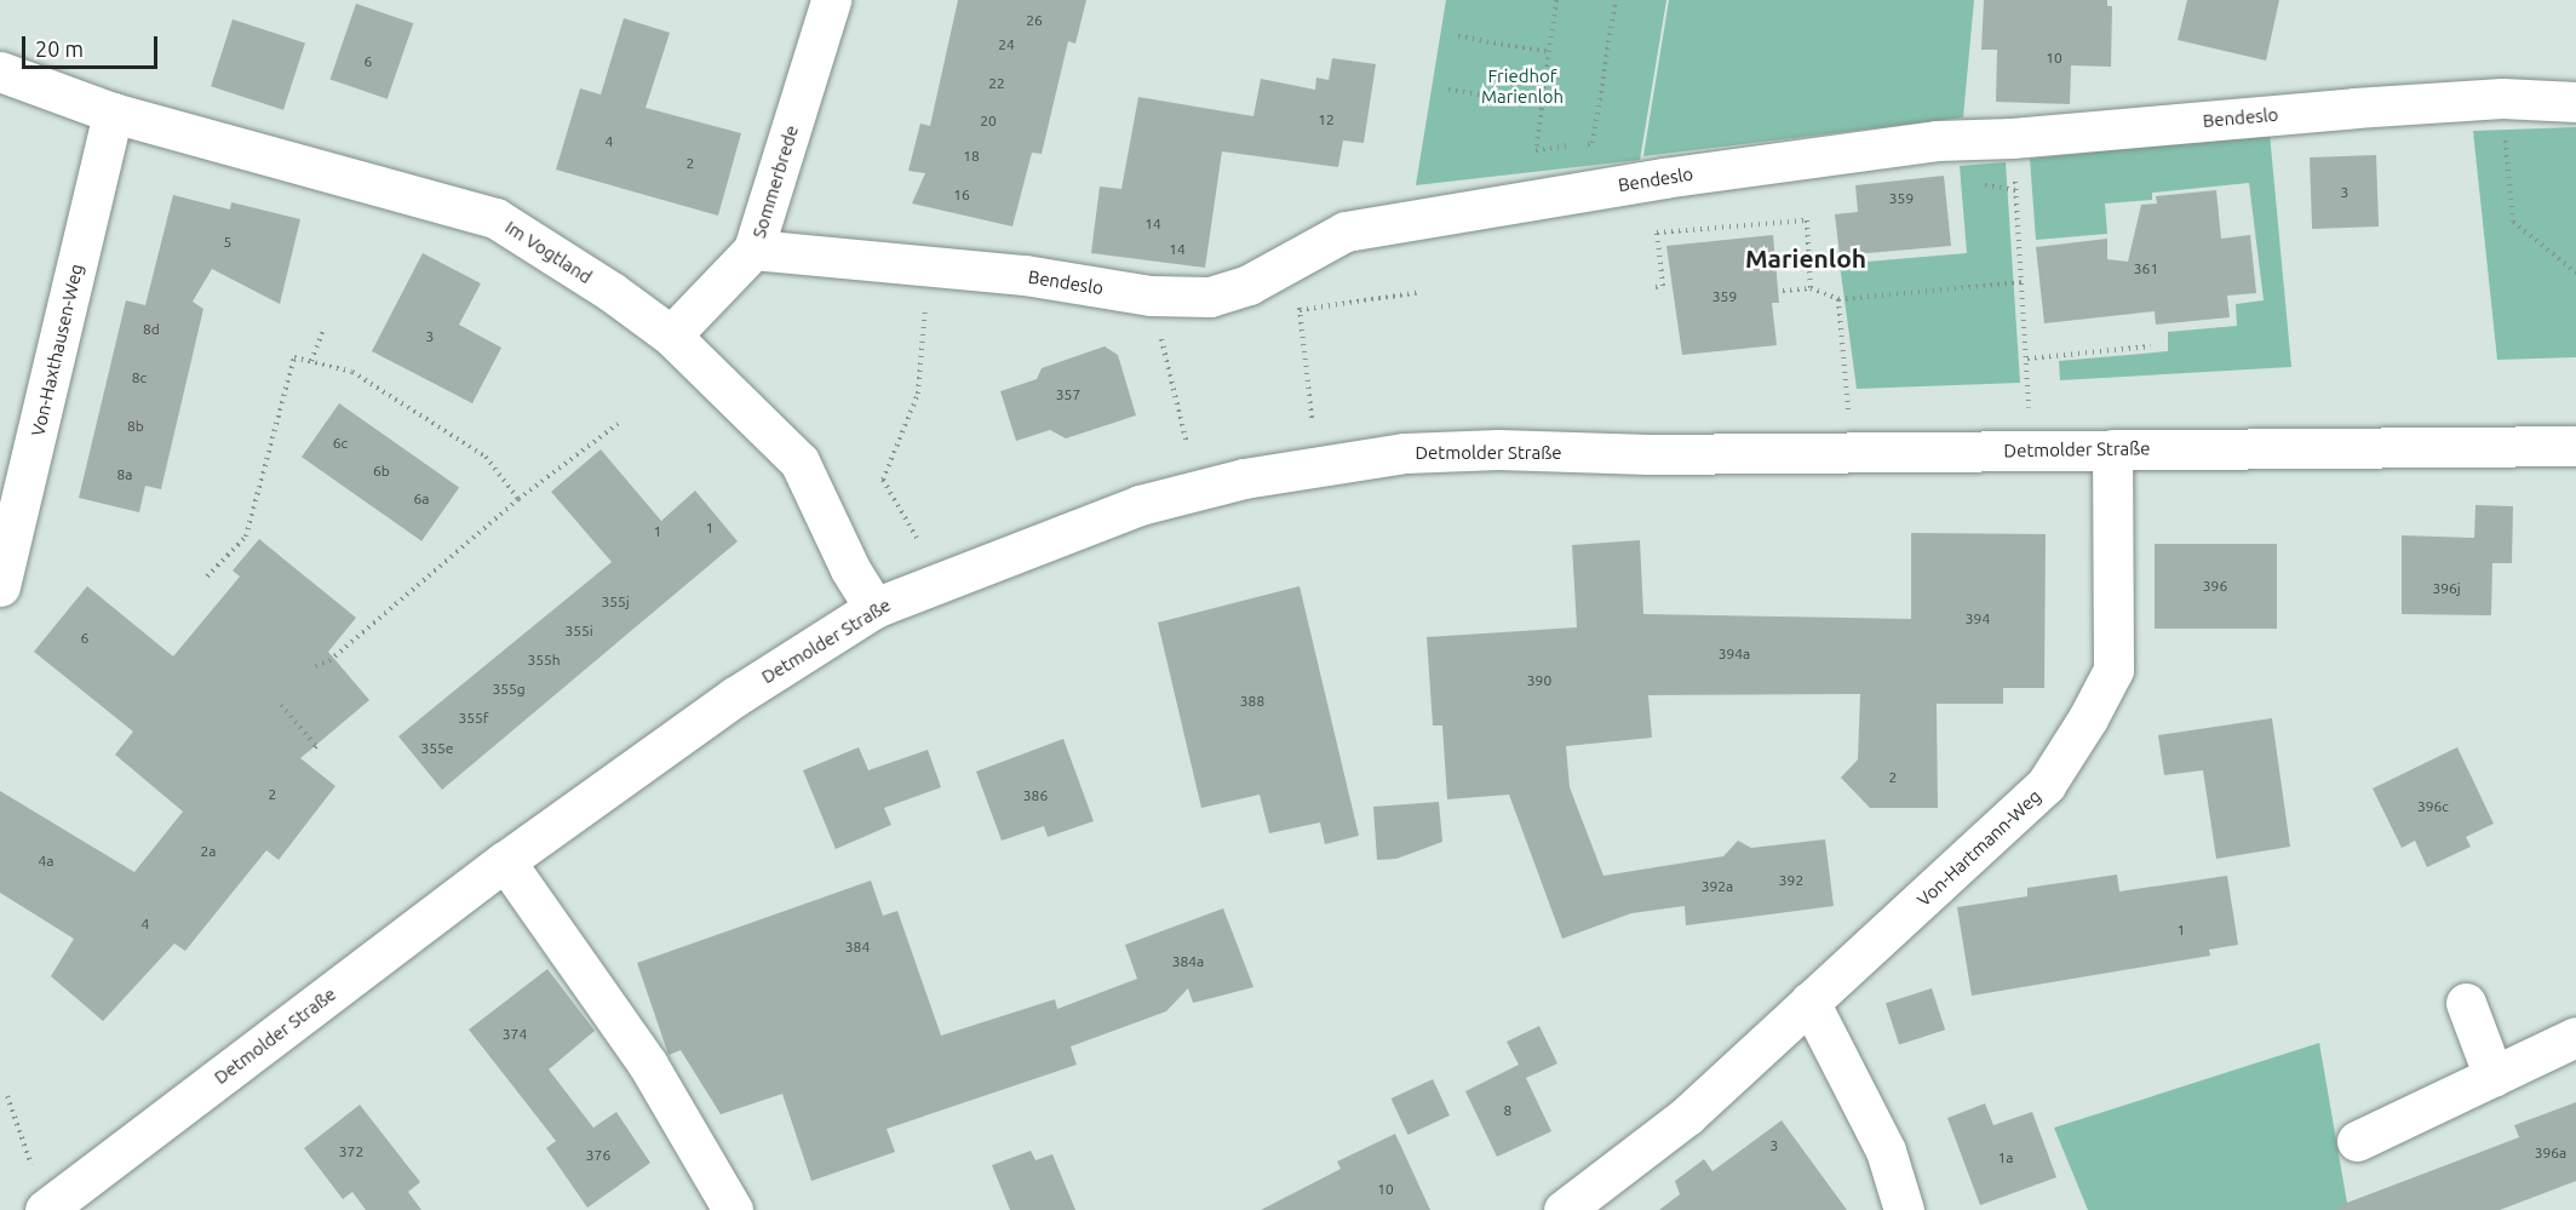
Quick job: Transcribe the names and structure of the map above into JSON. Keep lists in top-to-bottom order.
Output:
{
  "streets": {
    "street": [
      "Bendeslo",
      "Sommerbrede",
      "Im Vogtland",
      "Von-Haxthausen-Weg",
      "Detmolder Straße",
      "Von-Hartmann-Weg"
    ]
  },
  "crossings": [
    ["Bendeslo", "Sommerbrede"],
    ["Sommerbrede", "Im Vogtland"],
    ["Im Vogtland", "Von-Haxthausen-Weg"],
    ["Im Vogtland", "Detmolder Straße"],
    ["Detmolder Straße", "Von-Hartmann-Weg"]
  ],
  "districts": ["Marienloh"],
  "parks": ["Friedhof Marienloh"],
  "house_numbers": [
    "26",
    "24",
    "10",
    "6",
    "22",
    "12",
    "20",
    "4",
    "18",
    "2",
    "3",
    "16",
    "359",
    "14",
    "5",
    "14",
    "361",
    "359",
    "8d",
    "3",
    "8c",
    "357",
    "8b",
    "6c",
    "6b",
    "8a",
    "6a",
    "1",
    "1",
    "396",
    "396j",
    "355j",
    "394",
    "355i",
    "6",
    "394a",
    "355h",
    "390",
    "355g",
    "388",
    "355f",
    "355e",
    "2",
    "2",
    "386",
    "396c",
    "2a",
    "4a",
    "392",
    "392a",
    "4",
    "1",
    "384",
    "384a",
    "374",
    "8",
    "3",
    "372",
    "396a",
    "376",
    "1a",
    "10"
  ],
  "scale_bar": "20 m"
}
